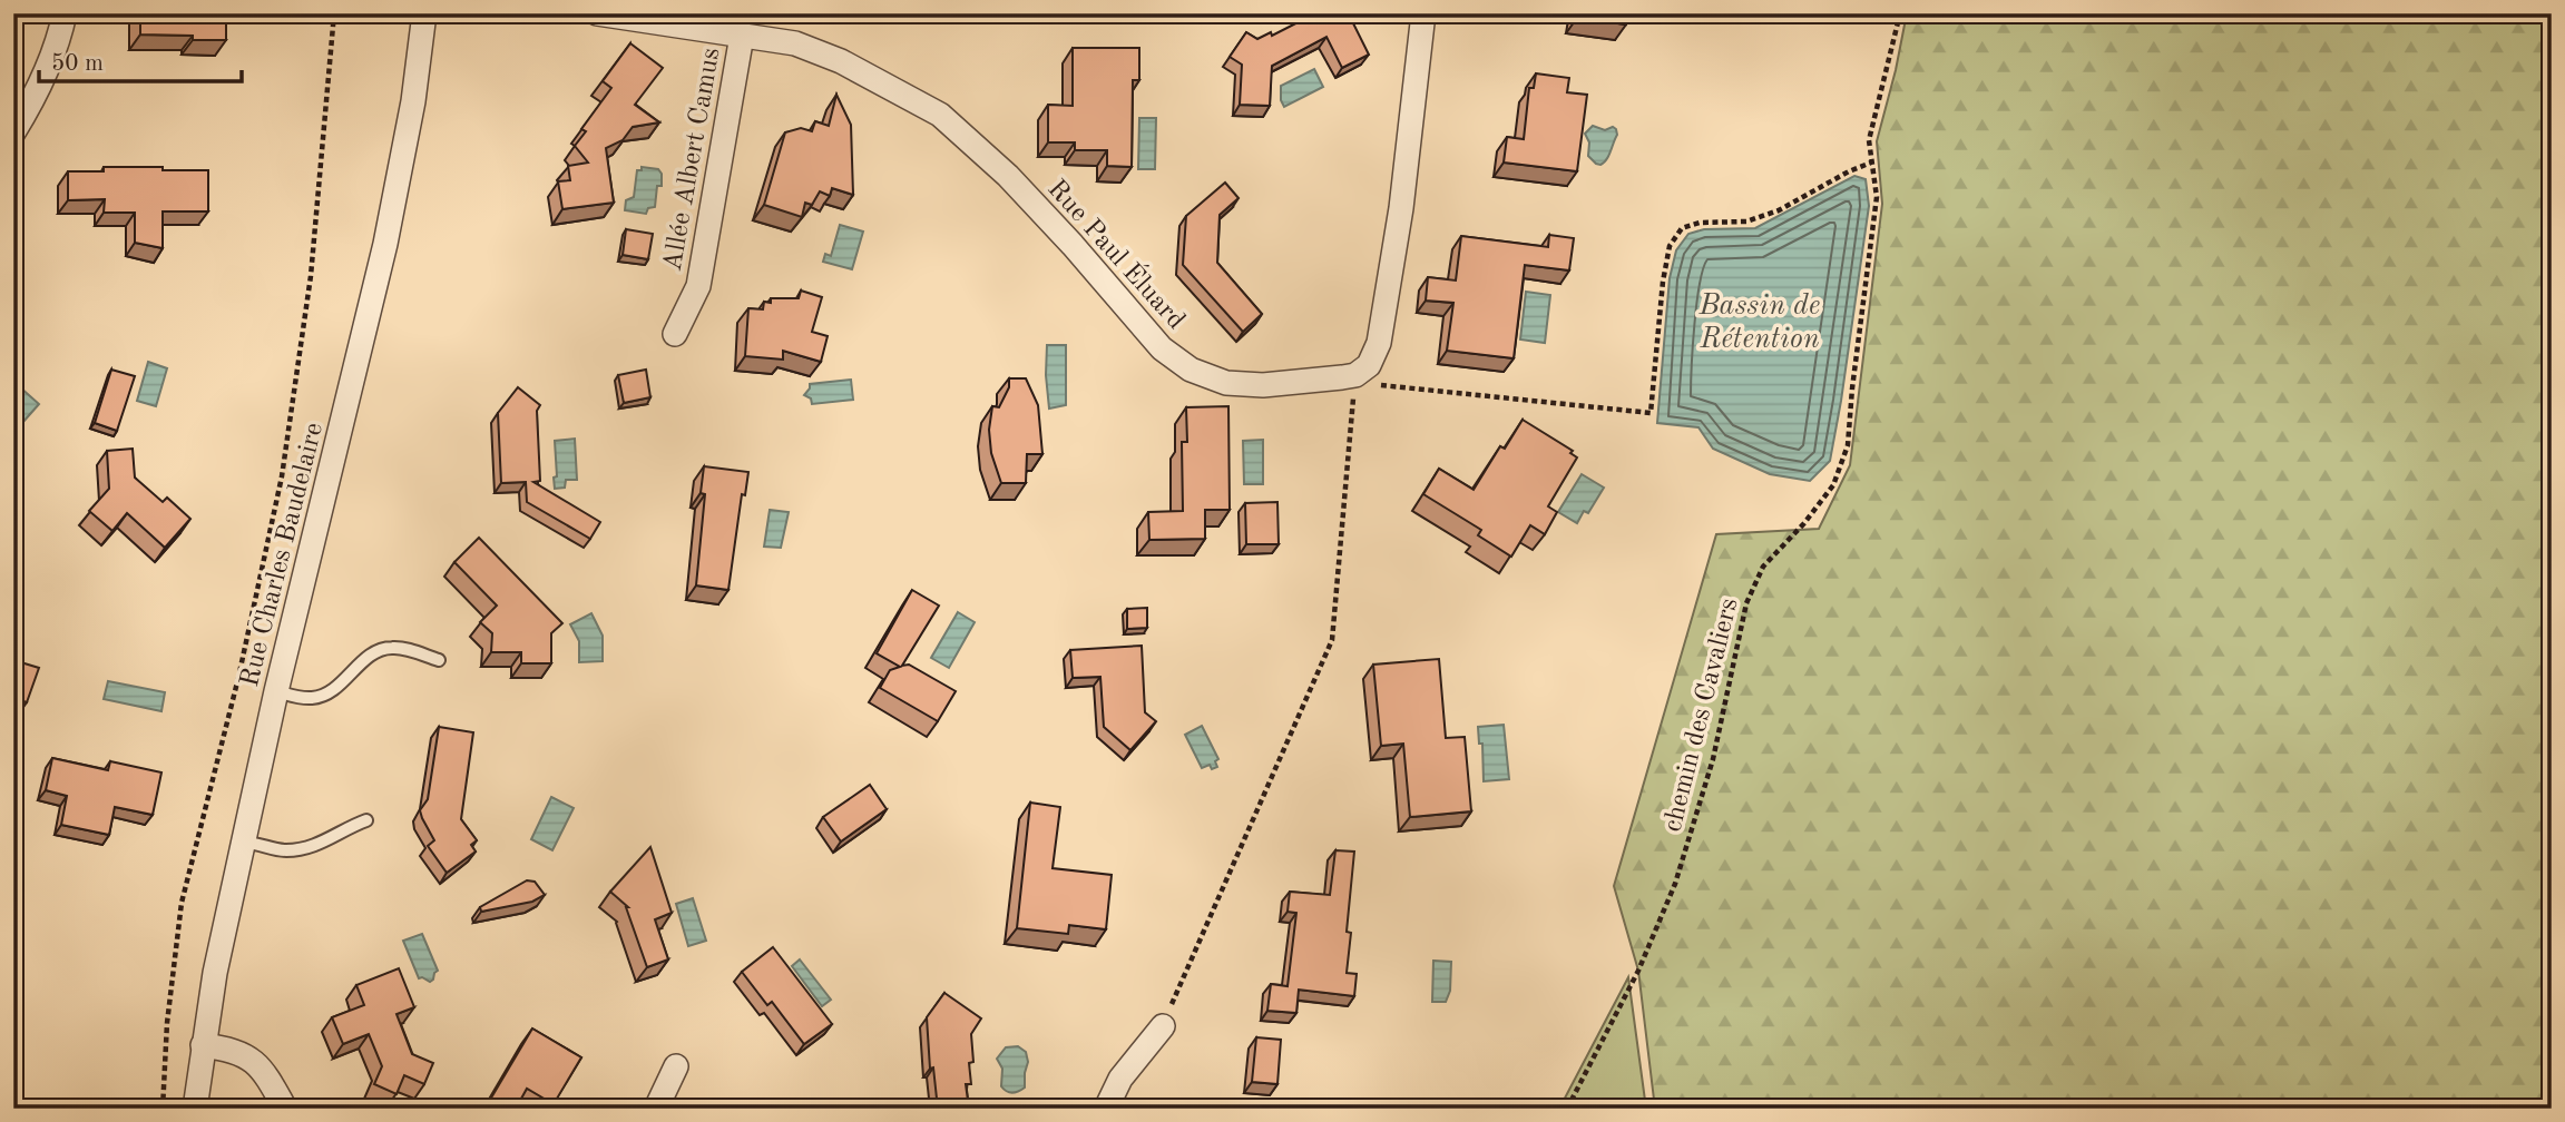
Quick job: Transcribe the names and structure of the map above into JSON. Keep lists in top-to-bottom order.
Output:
{
  "streets": {
    "street": ["Allée Albert Camus", "Rue Paul Éluard", "Rue Charles Baudelaire"],
    "path": ["chemin des Cavaliers"]
  },
  "crossings": [
    ["Allée Albert Camus", "Rue Paul Éluard"]
  ],
  "water": ["Bassin de Rétention"],
  "scale_bar": "50 m"
}
